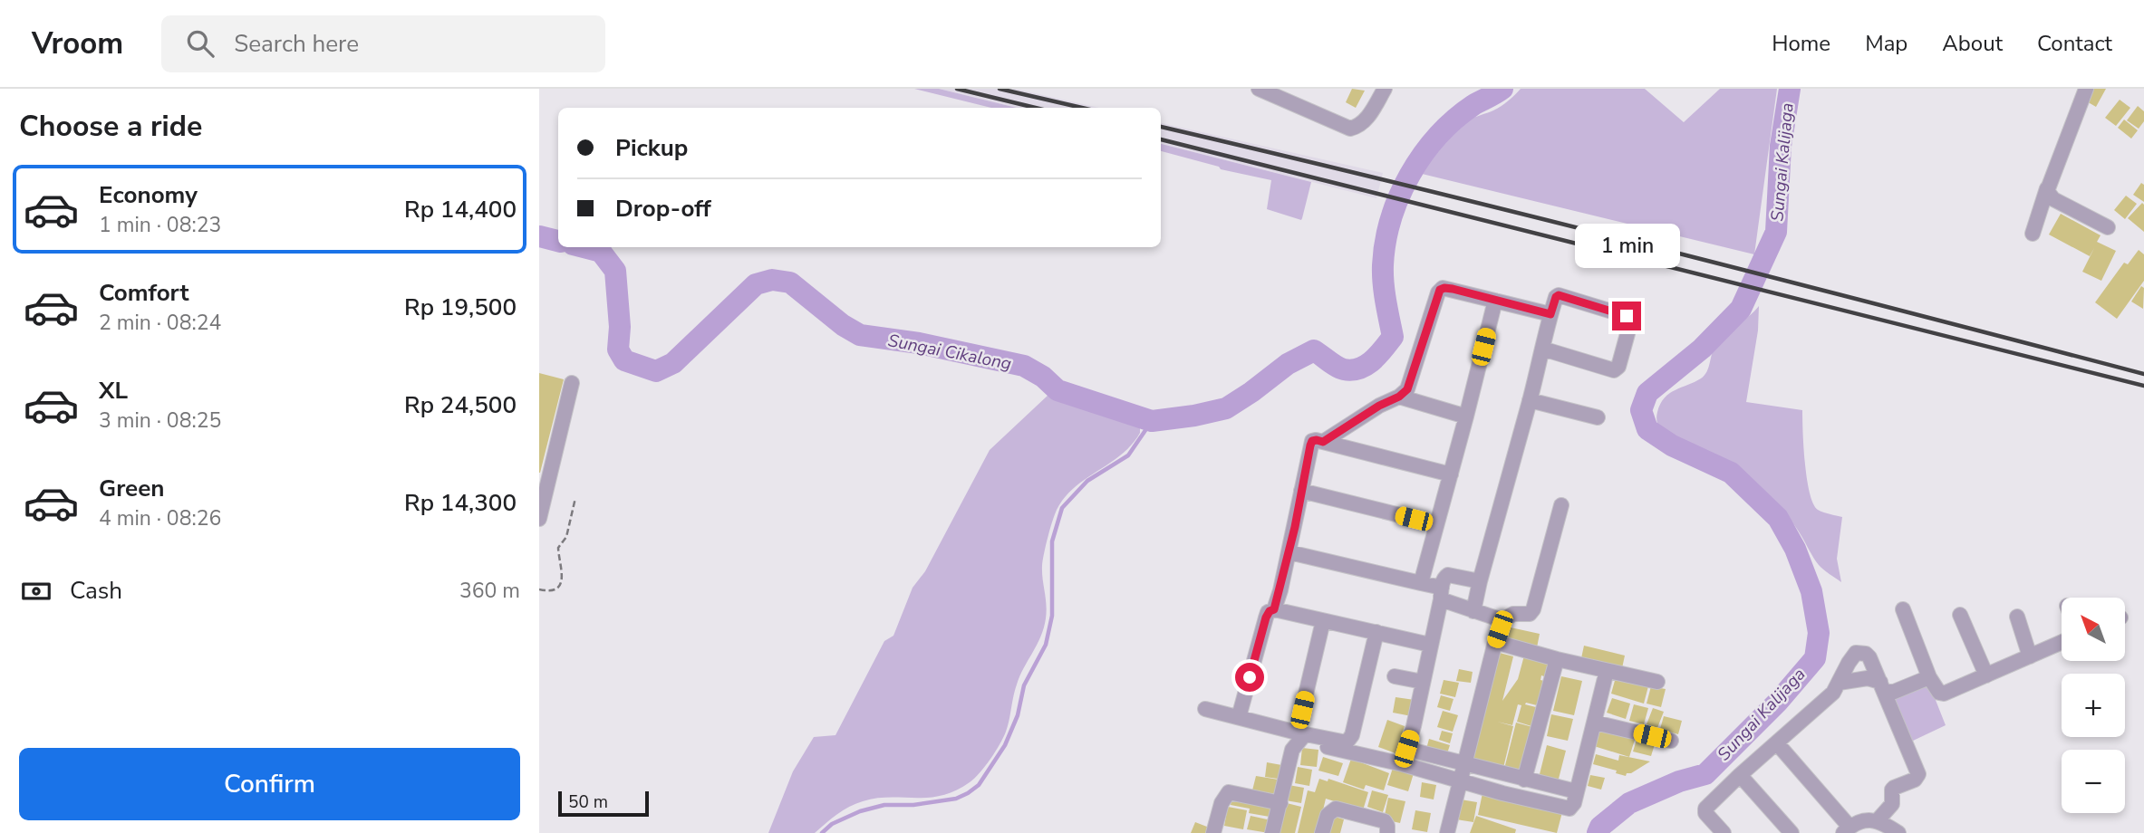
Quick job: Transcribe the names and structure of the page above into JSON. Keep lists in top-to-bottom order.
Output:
{
  "water": ["Sungai Kalijaga", "Sungai Cikalong"],
  "scale_bar": "50 m",
  "north": "top left",
  "page": {
    "header": "Vroom",
    "search": "Search here",
    "nav": [
      "Home",
      "Map",
      "About",
      "Contact"
    ],
    "heading": "Choose a ride",
    "banner": ["Pickup", "Drop-off"],
    "list": [
      {
        "name": "Economy",
        "note": "1 min · 08:23",
        "value": "Rp 14,400"
      },
      {
        "name": "Comfort",
        "note": "2 min · 08:24",
        "value": "Rp 19,500"
      },
      {
        "name": "XL",
        "note": "3 min · 08:25",
        "value": "Rp 24,500"
      },
      {
        "name": "Green",
        "note": "4 min · 08:26",
        "value": "Rp 14,300"
      }
    ],
    "bubble": "1 min",
    "pay": ["Cash", "360 m"],
    "map_buttons": ["+", "−"],
    "buttons": "Confirm",
    "scale": "50 m"
  }
}
